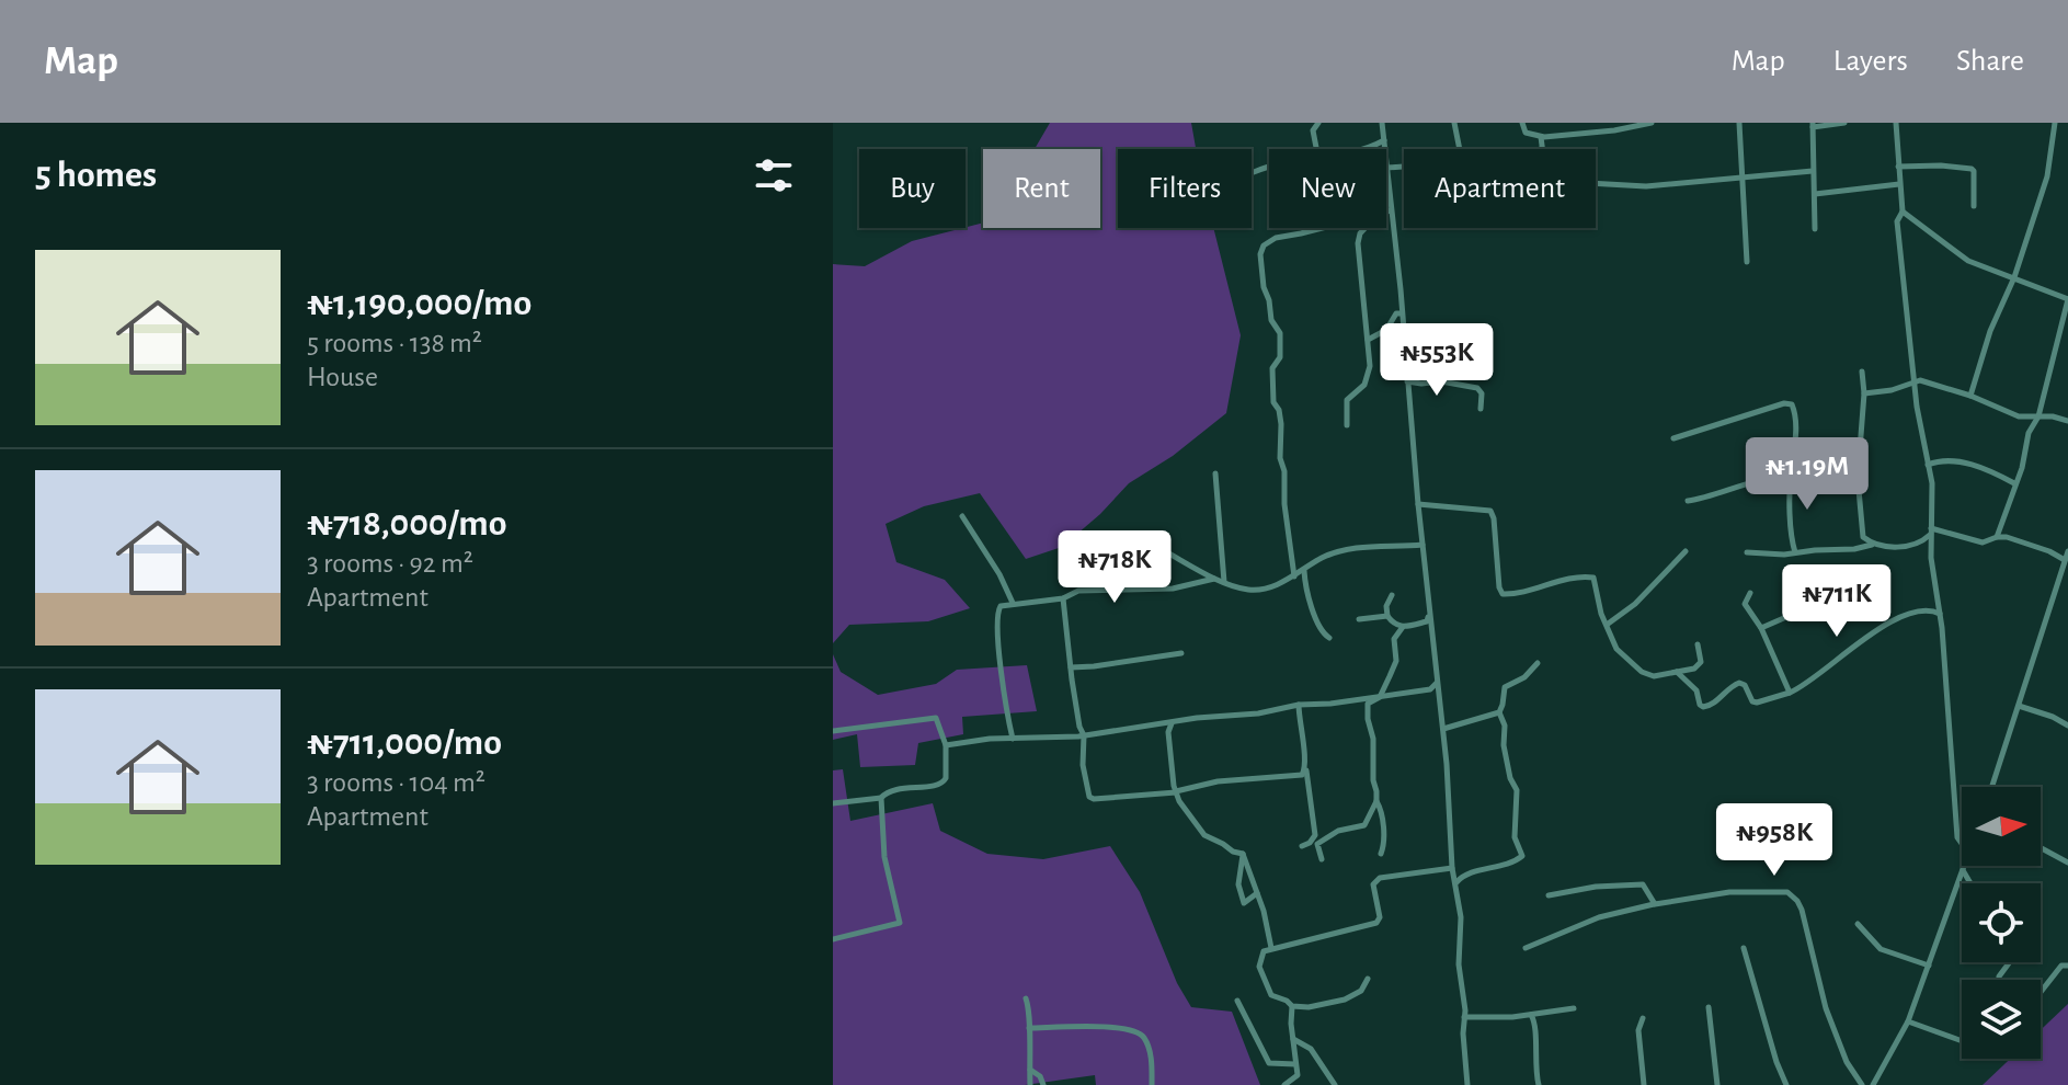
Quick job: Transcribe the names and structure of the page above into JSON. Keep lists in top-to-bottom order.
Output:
{
  "north": "right",
  "page": {
    "header": "Map",
    "nav": ["Map", "Layers", "Share"],
    "heading": "5 homes",
    "chip": [
      "Buy",
      "Rent",
      "Filters",
      "New",
      "Apartment"
    ],
    "list": [
      {
        "name": "₦1,190,000/mo",
        "note": "5 rooms · 138 m² · House"
      },
      {
        "name": "₦718,000/mo",
        "note": "3 rooms · 92 m² · Apartment"
      },
      {
        "name": "₦711,000/mo",
        "note": "3 rooms · 104 m² · Apartment"
      }
    ],
    "price": [
      "₦553K",
      "₦1.19M",
      "₦718K",
      "₦711K",
      "₦958K"
    ]
  }
}
